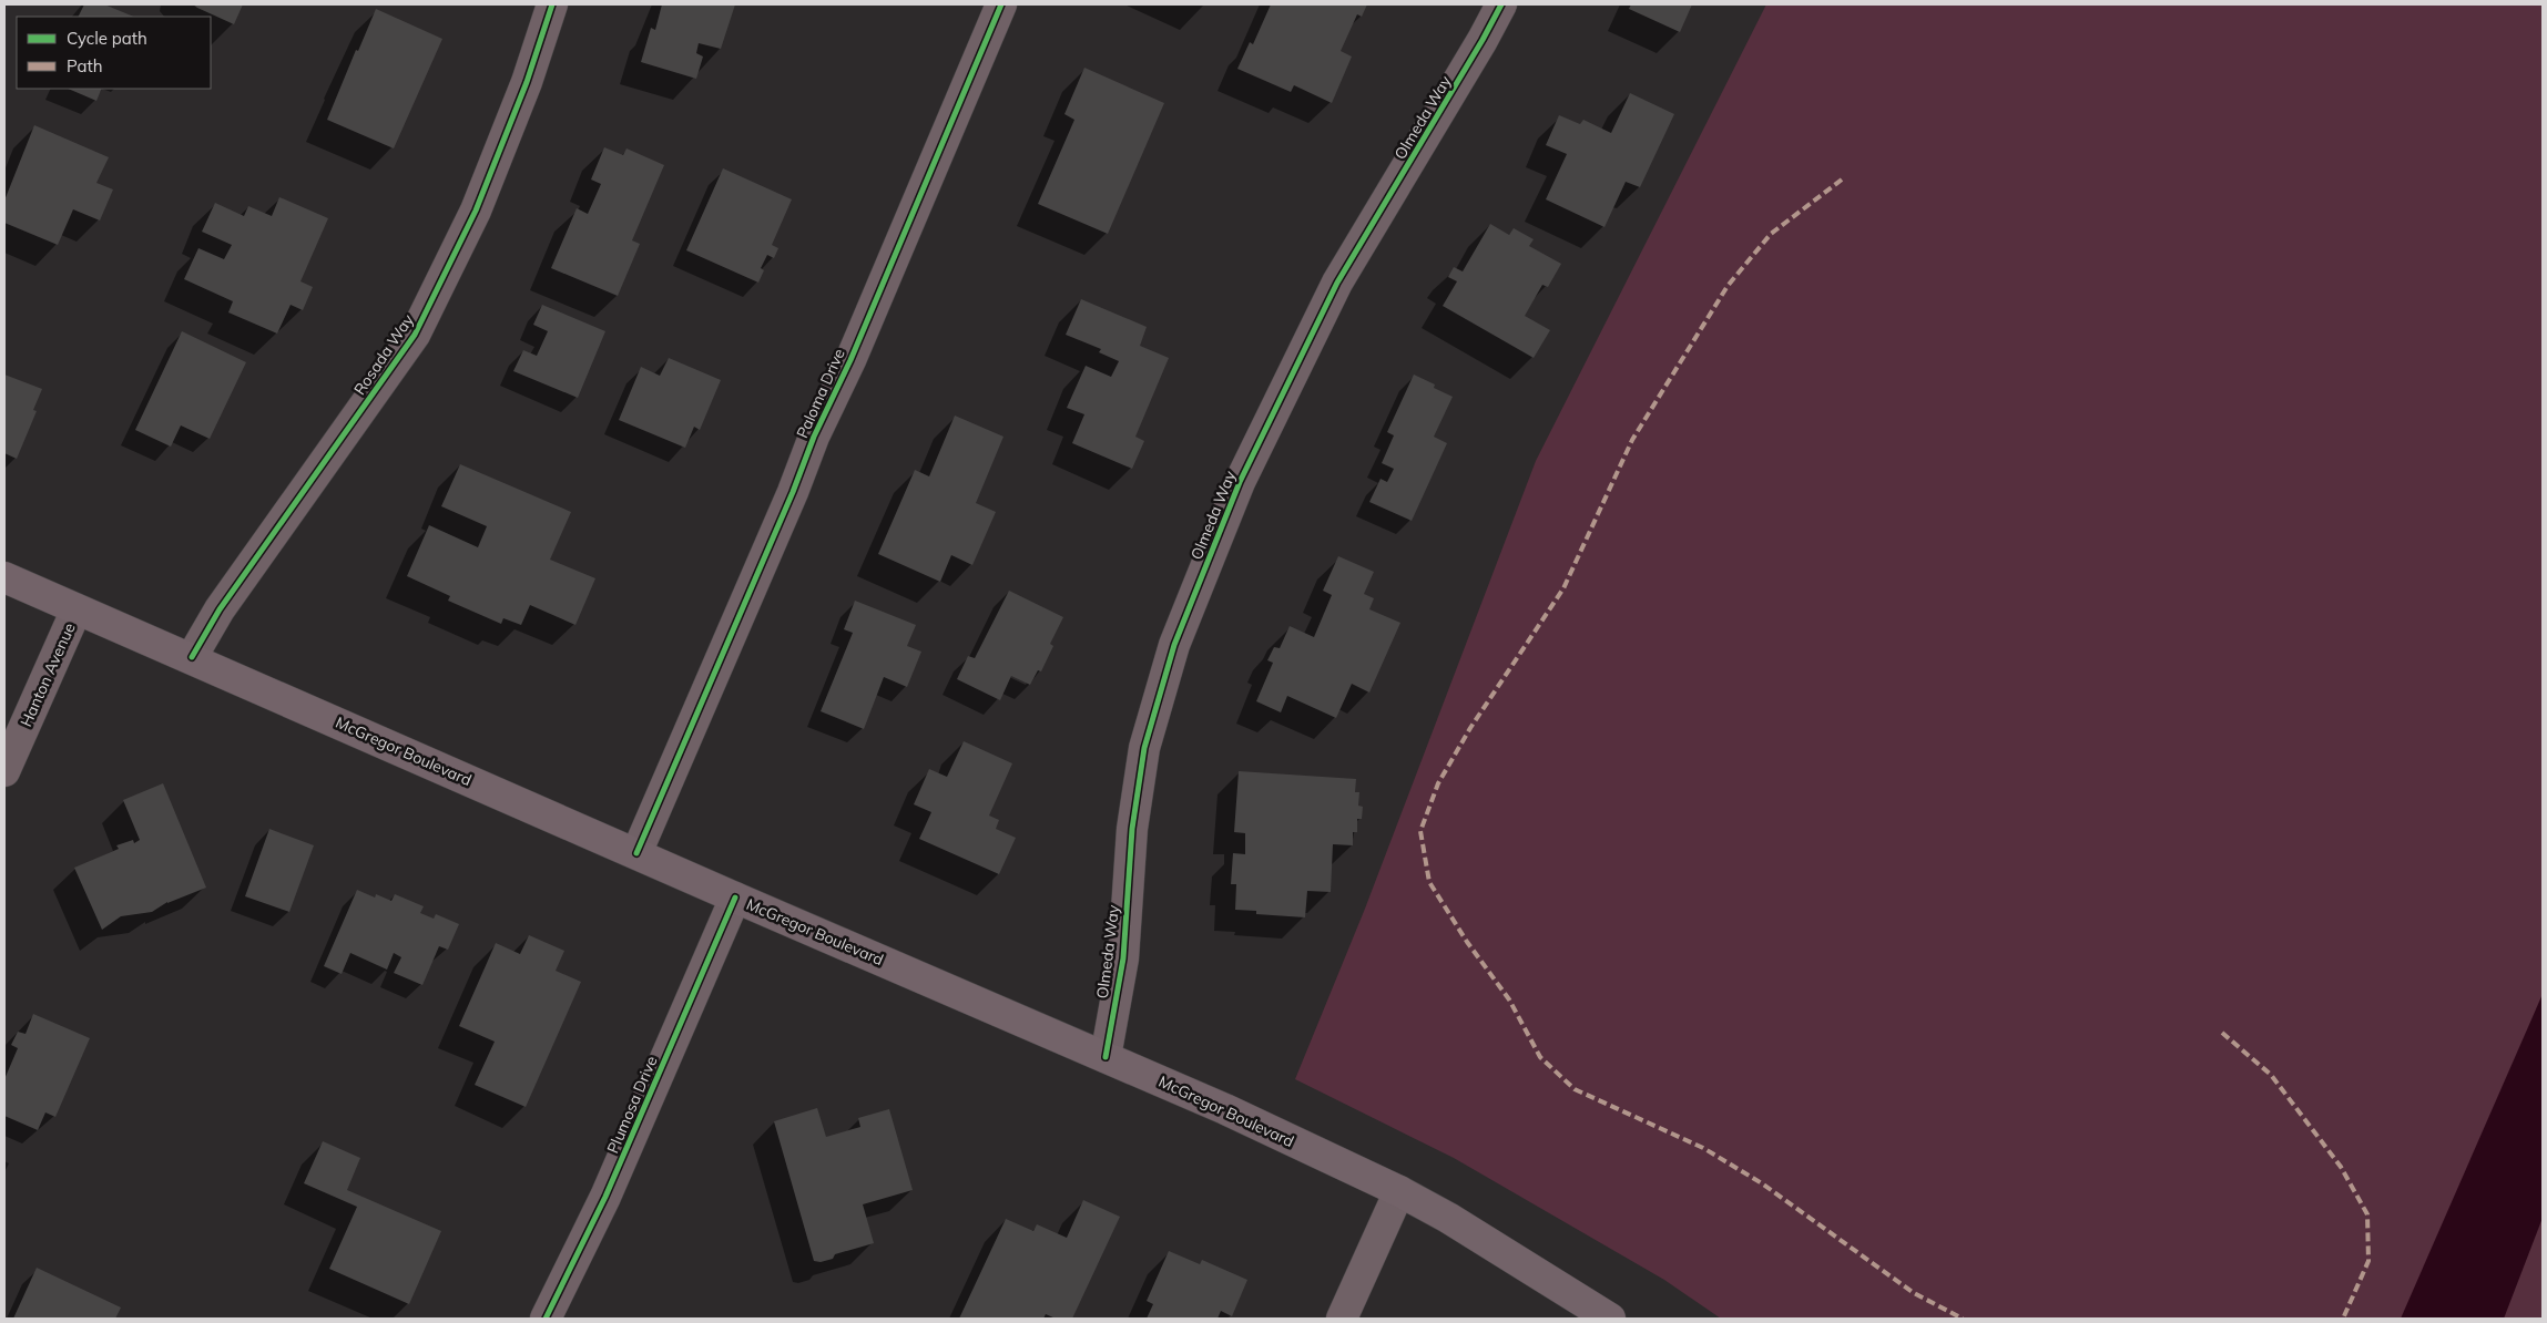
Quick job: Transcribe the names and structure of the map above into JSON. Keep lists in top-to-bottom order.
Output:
{
  "streets": {
    "main road": ["McGregor Boulevard"],
    "street": [
      "Olmeda Way",
      "Rosada Way",
      "Paloma Drive",
      "Hanton Avenue",
      "Plumosa Drive"
    ]
  },
  "crossings": [
    ["Olmeda Way", "McGregor Boulevard"],
    ["Rosada Way", "McGregor Boulevard"],
    ["Paloma Drive", "McGregor Boulevard"],
    ["Hanton Avenue", "McGregor Boulevard"],
    ["McGregor Boulevard", "Plumosa Drive"]
  ],
  "legend": ["Cycle path", "Path"]
}
